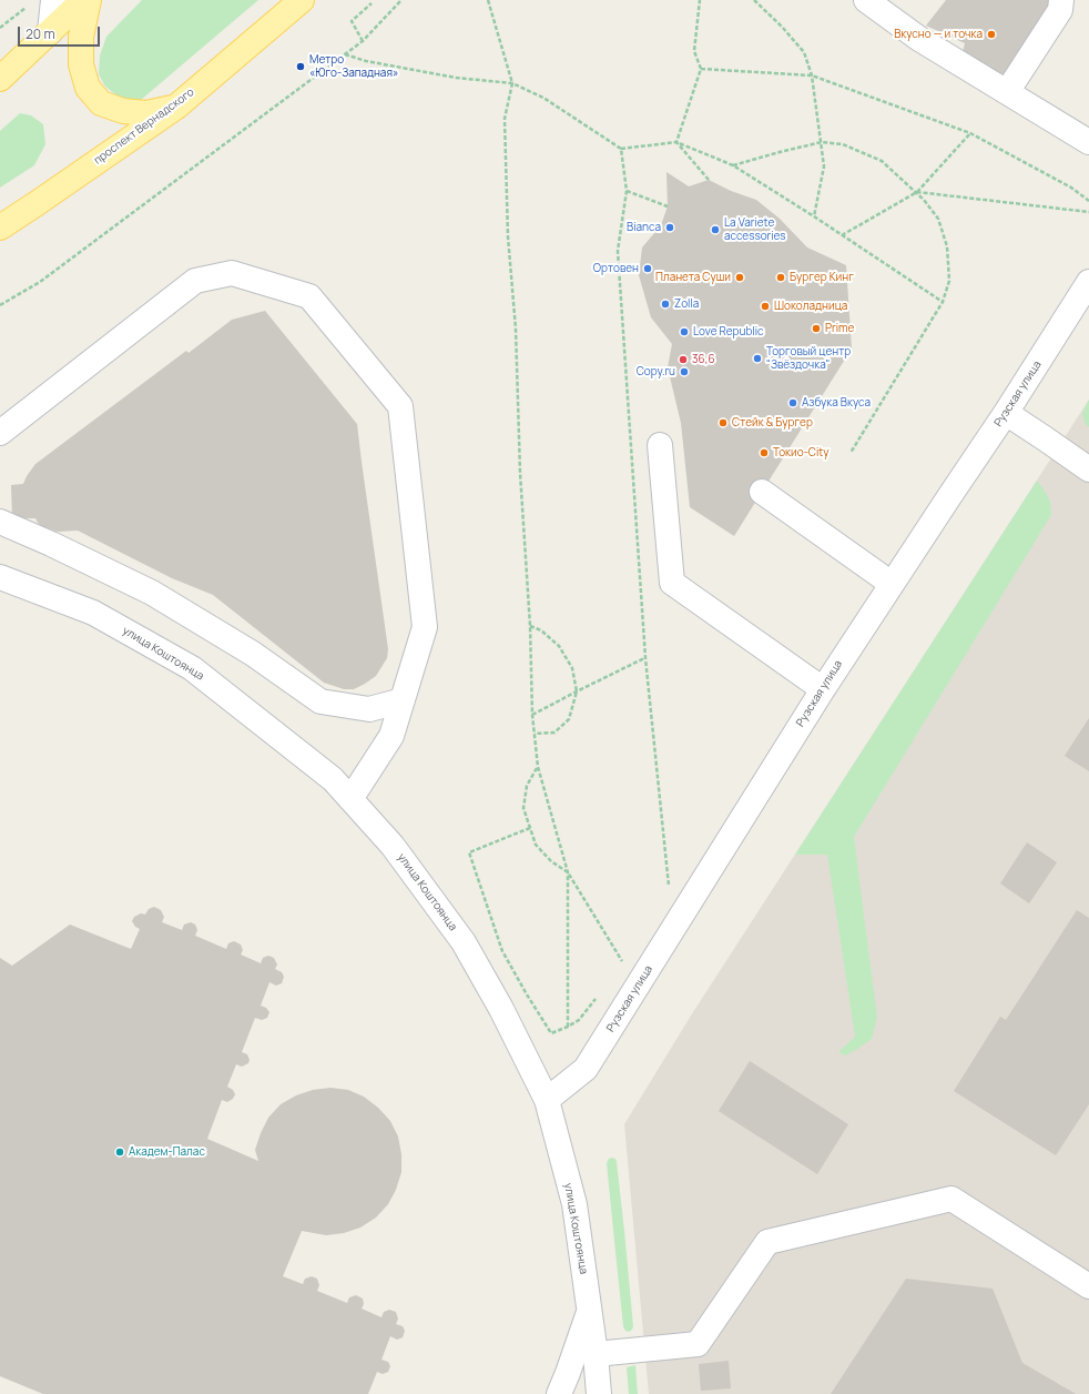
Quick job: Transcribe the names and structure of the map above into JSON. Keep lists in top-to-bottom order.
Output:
{
  "streets": {
    "main road": ["проспект Вернадского"],
    "street": ["Рузская улица", "улица Коштоянца"]
  },
  "crossings": [
    ["Рузская улица", "улица Коштоянца"]
  ],
  "places": [
    "Вкусно — и точка",
    "Метро «Юго-Западная»",
    "Bianca",
    "La Variete accessories",
    "Ортовен",
    "Планета Суши",
    "Бургер Кинг",
    "Zolla",
    "Шоколадница",
    "Prime",
    "Love Republic",
    "Торговый центр \"Звёздочка\"",
    "36,6",
    "Copy.ru",
    "Азбука Вкуса",
    "Стейк & Бургер",
    "Токио-City",
    "Академ-Палас"
  ],
  "scale_bar": "20 m"
}
